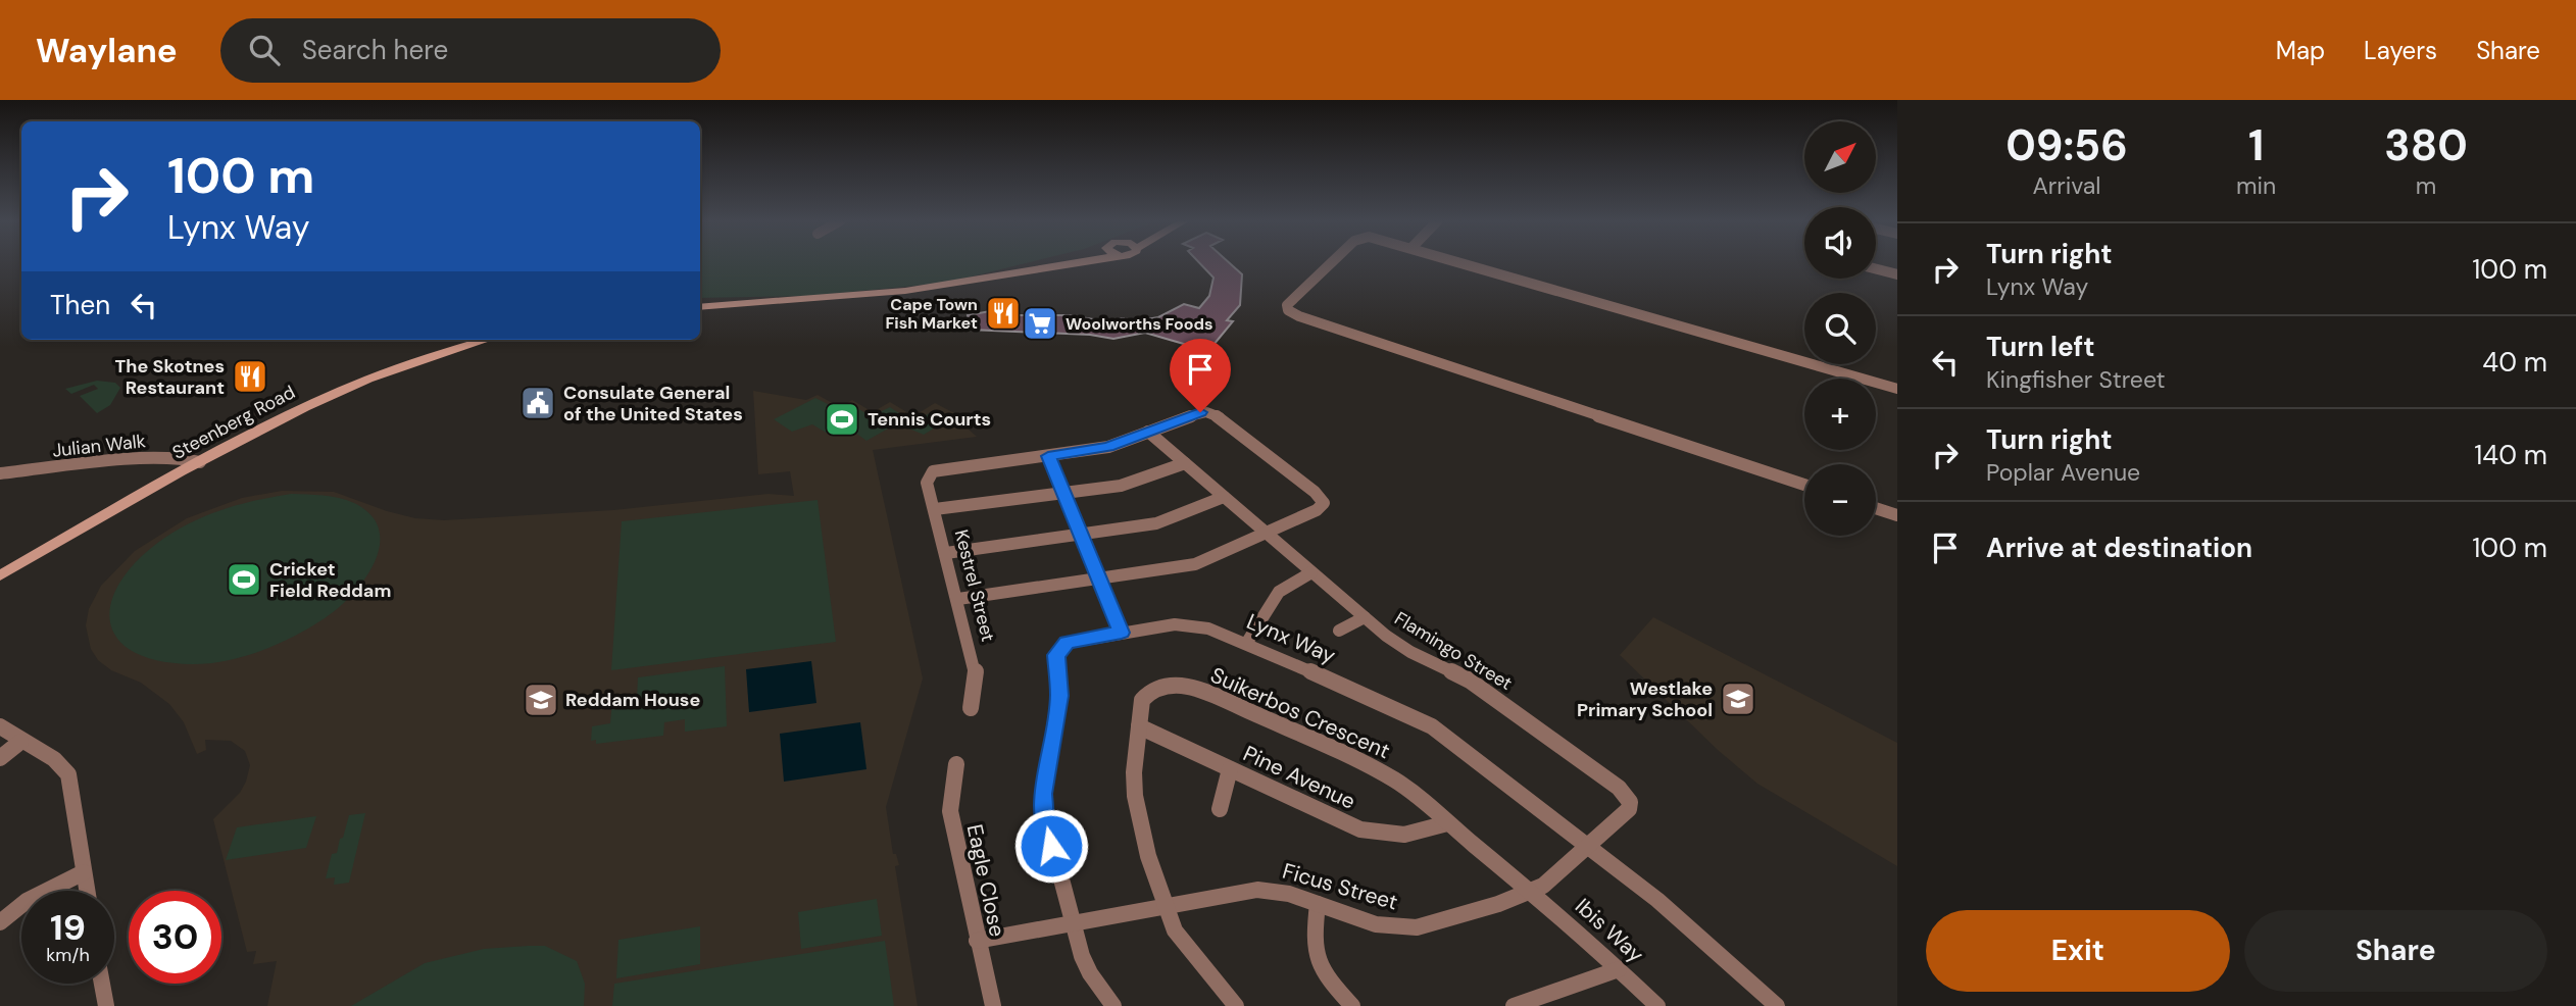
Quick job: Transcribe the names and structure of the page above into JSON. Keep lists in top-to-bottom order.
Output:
{
  "streets": {
    "main road": ["Steenberg Road"],
    "street": [
      "Julian Walk",
      "Kestrel Street",
      "Lynx Way",
      "Flamingo Street",
      "Suikerbos Crescent",
      "Pine Avenue",
      "Eagle Close",
      "Ficus Street",
      "Ibis Way"
    ]
  },
  "crossings": [
    ["Steenberg Road", "Julian Walk"],
    ["Lynx Way", "Flamingo Street"],
    ["Lynx Way", "Ficus Street"],
    ["Flamingo Street", "Ficus Street"],
    ["Suikerbos Crescent", "Pine Avenue"],
    ["Suikerbos Crescent", "Ficus Street"],
    ["Suikerbos Crescent", "Ibis Way"],
    ["Eagle Close", "Ficus Street"],
    ["Ficus Street", "Ibis Way"]
  ],
  "places": {
    "restaurant": ["Cape Town Fish Market", "The Skotnes Restaurant"],
    "supermarket": ["Woolworths Foods"],
    "public building": ["Consulate General of the United States"],
    "sports": ["Tennis Courts", "Cricket Field Reddam"],
    "school or university": ["Westlake Primary School", "Reddam House"]
  },
  "north": "top right",
  "page": {
    "header": "Waylane",
    "search": "Search here",
    "nav": ["Map", "Layers", "Share"],
    "eta": [
      "09:56",
      "Arrival",
      "1",
      "min",
      "380",
      "m"
    ],
    "map_buttons": ["+", "−"],
    "turn": ["100 m", "Lynx Way"],
    "list": [
      {
        "name": "Turn right",
        "note": "Lynx Way",
        "value": "100 m"
      },
      {
        "name": "Turn left",
        "note": "Kingfisher Street",
        "value": "40 m"
      },
      {
        "name": "Turn right",
        "note": "Poplar Avenue",
        "value": "140 m"
      },
      {
        "name": "Arrive at destination",
        "value": "100 m"
      }
    ],
    "then": "Then",
    "speed": "19 km/h",
    "limit": "30",
    "buttons": ["Exit", "Share"]
  }
}
